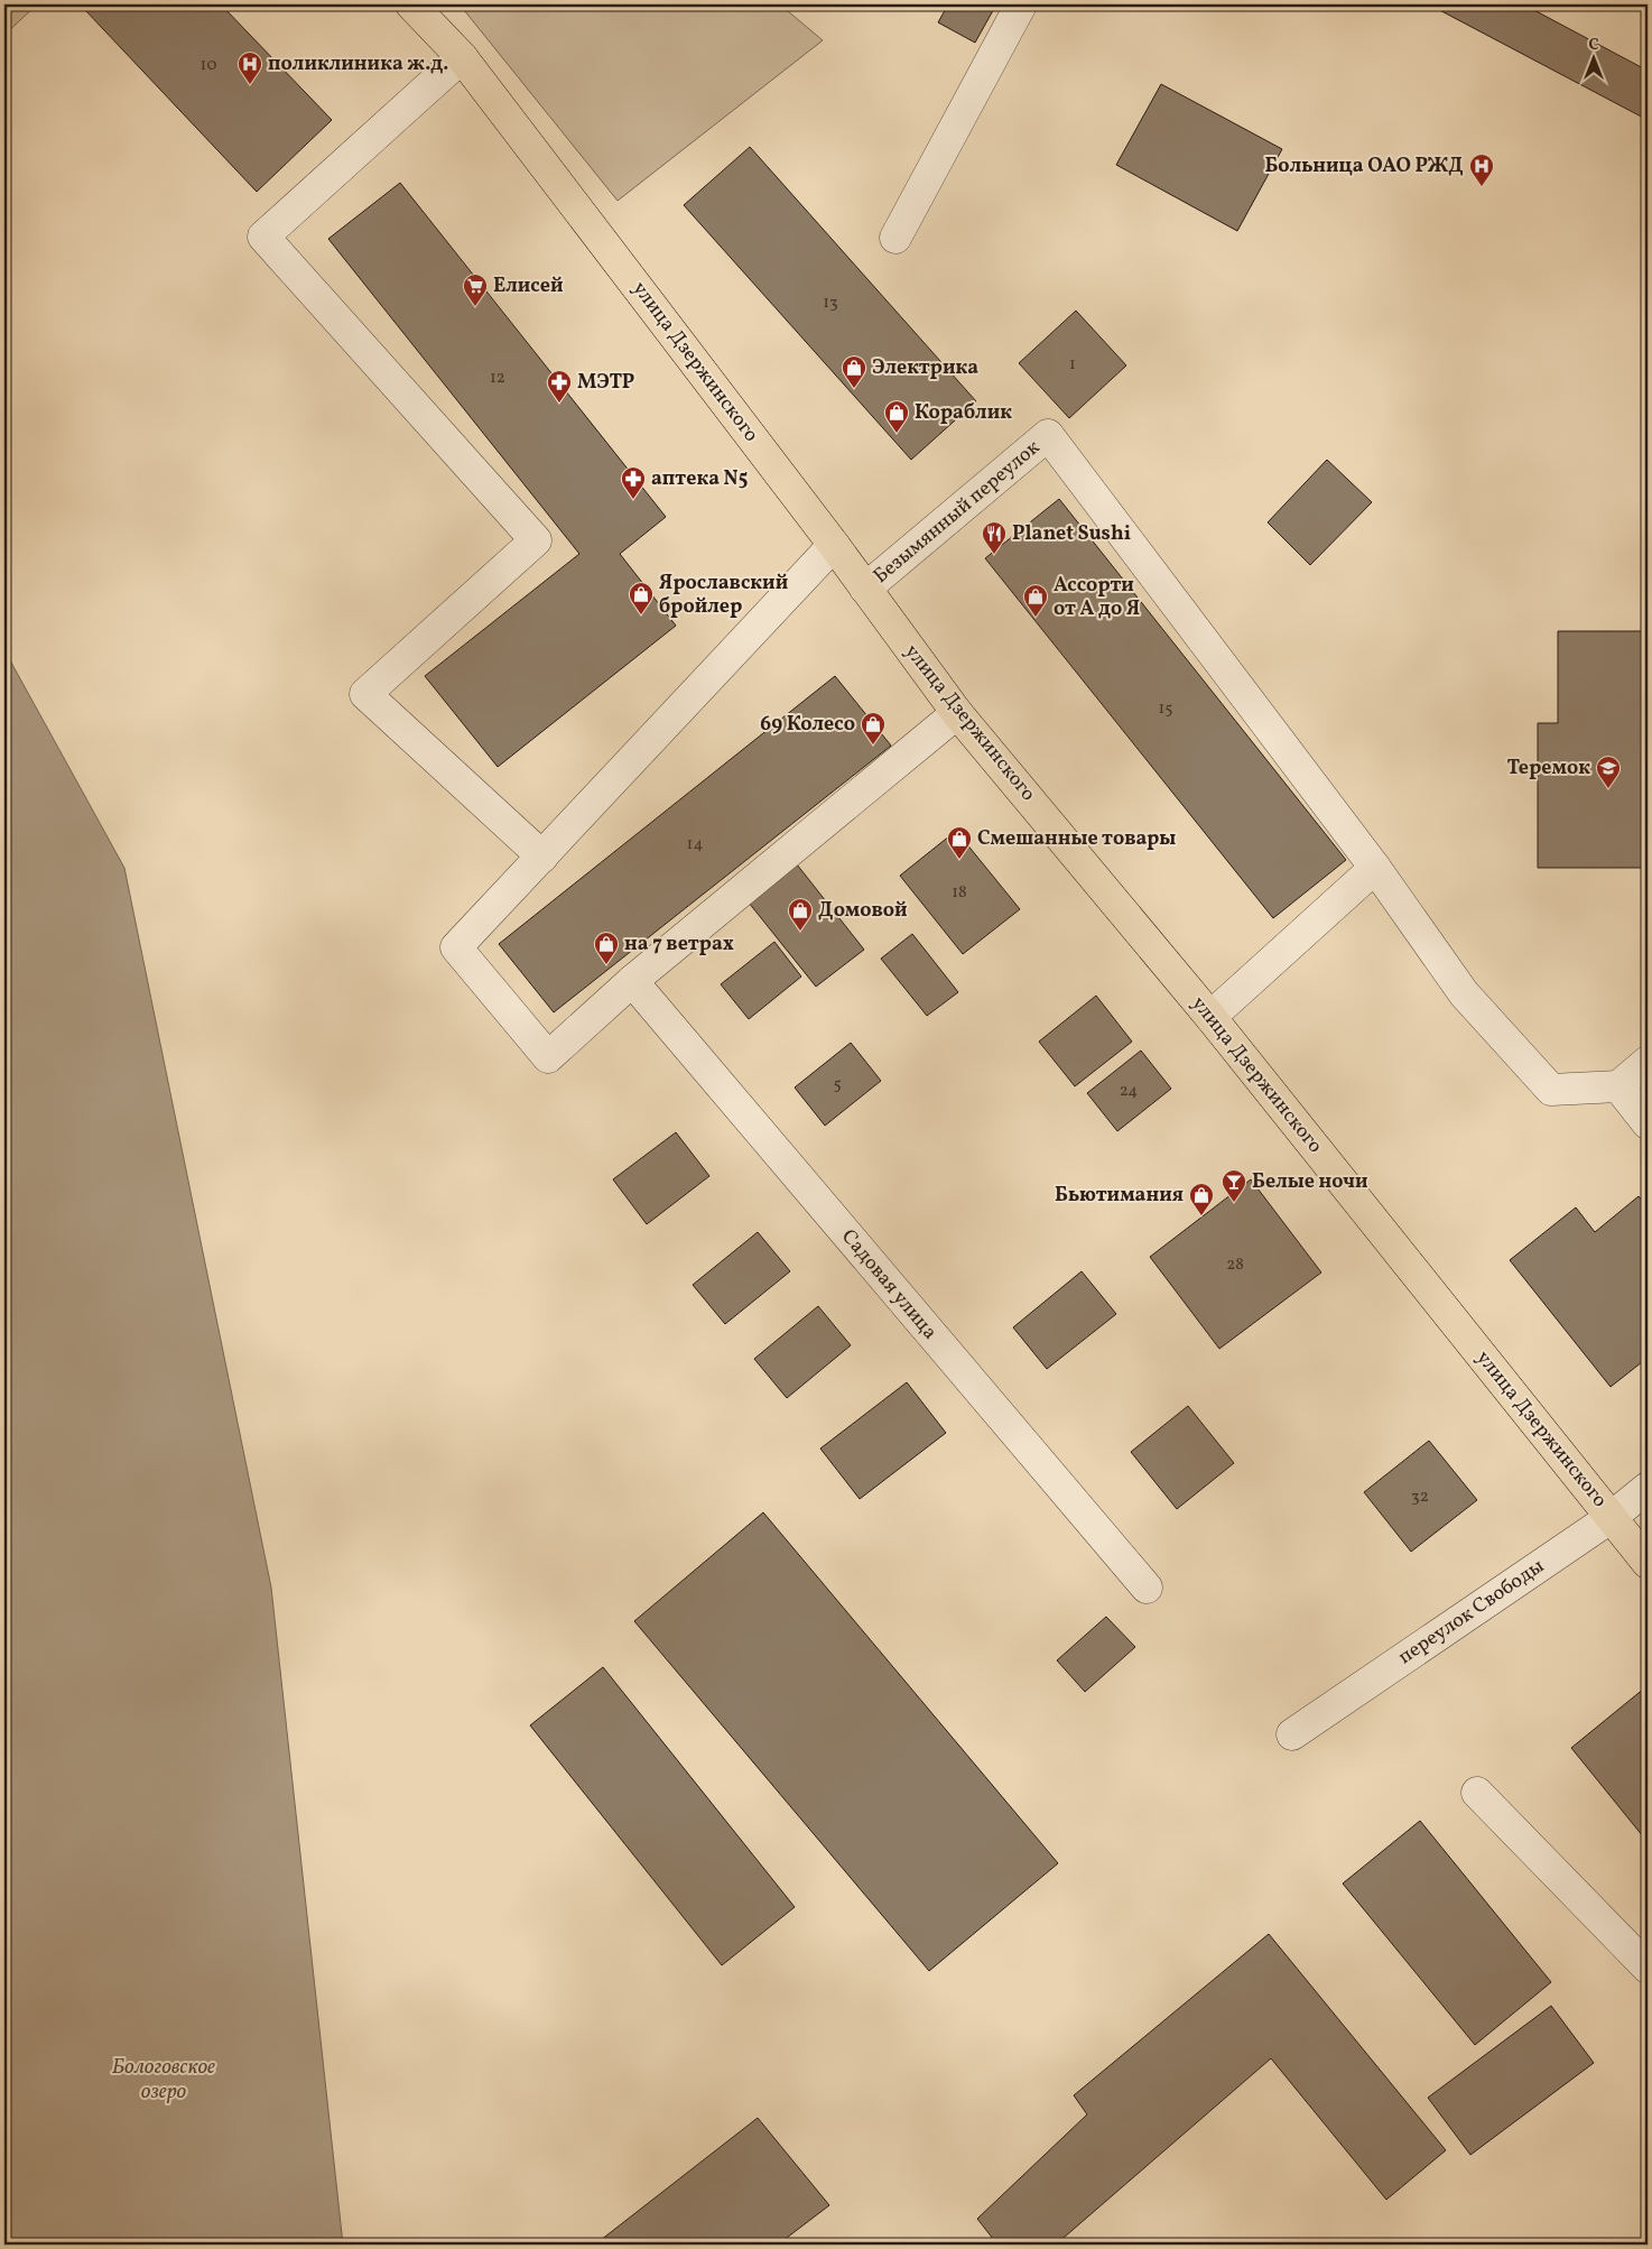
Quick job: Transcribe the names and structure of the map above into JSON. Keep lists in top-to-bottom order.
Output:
{
  "streets": {
    "main road": ["улица Дзержинского"],
    "street": ["Безымянный переулок", "Садовая улица", "переулок Свободы"]
  },
  "crossings": [
    ["улица Дзержинского", "Безымянный переулок"],
    ["улица Дзержинского", "переулок Свободы"]
  ],
  "water": ["Бологовское озеро"],
  "places": {
    "hospital": ["поликлиника ж.д.", "Больница ОАО РЖД"],
    "supermarket": ["Елисей"],
    "shop": [
      "Электрика",
      "Кораблик",
      "Ярославский бройлер",
      "Ассорти от А до Я",
      "69 Колесо",
      "Смешанные товары",
      "Домовой",
      "на 7 ветрах",
      "Бьютимания"
    ],
    "pharmacy": ["МЭТР", "аптека N5"],
    "restaurant": ["Planet Sushi"],
    "school or university": ["Теремок"],
    "bar": ["Белые ночи"]
  },
  "house_numbers": [
    "10",
    "13",
    "1",
    "12",
    "15",
    "14",
    "18",
    "5",
    "24",
    "28",
    "32"
  ],
  "north": "top"
}
